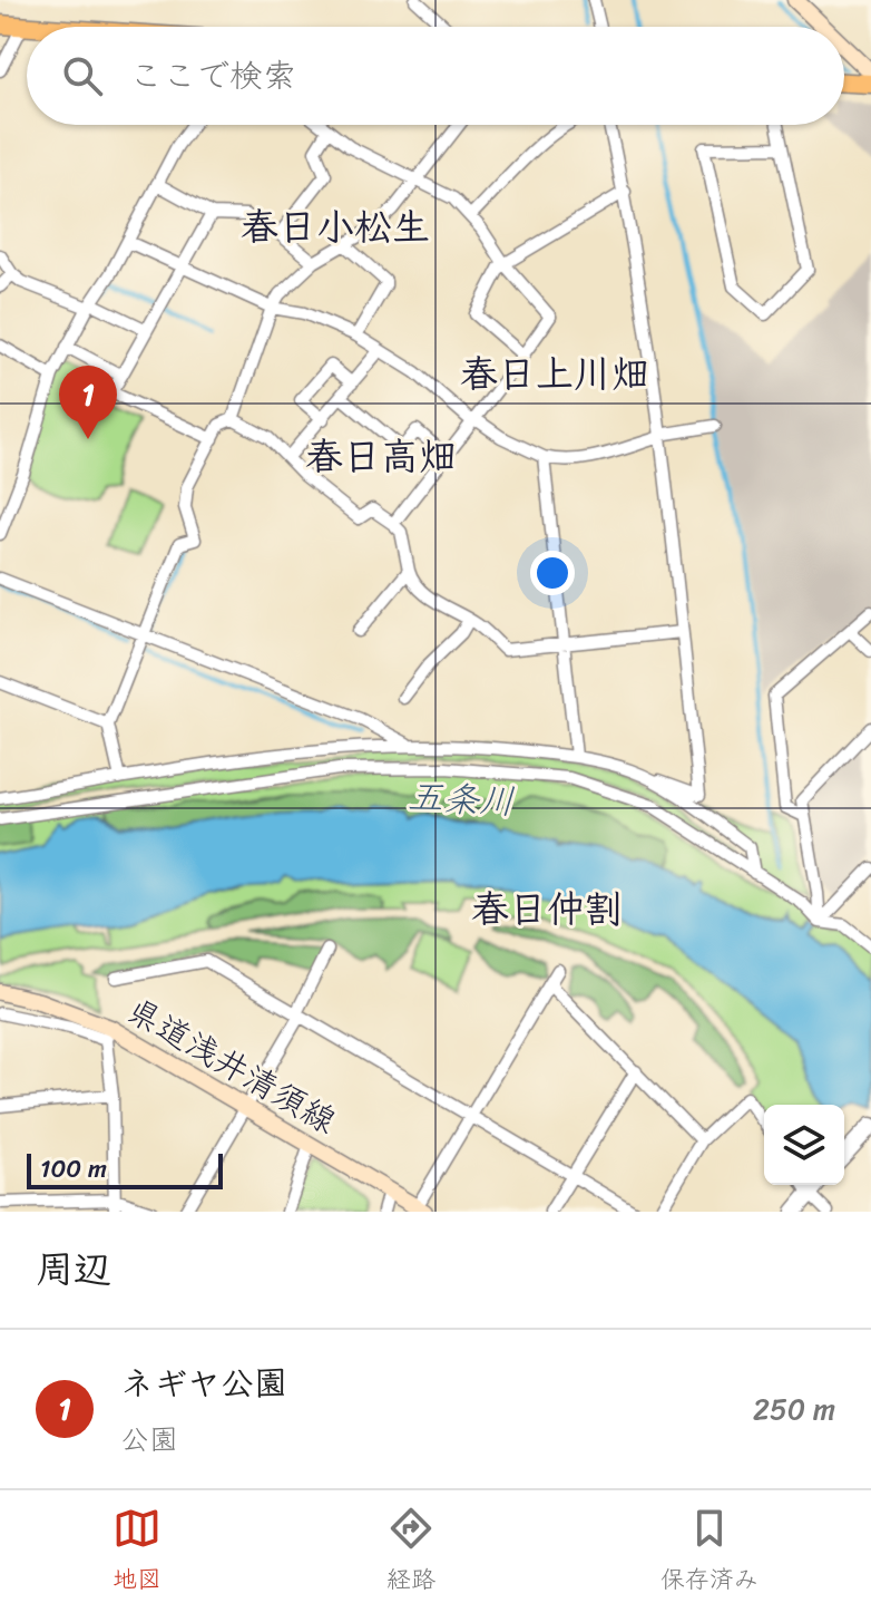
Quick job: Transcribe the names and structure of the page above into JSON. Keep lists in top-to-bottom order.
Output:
{
  "streets": {
    "main road": ["県道浅井清須線"]
  },
  "districts": [
    "春日小松生",
    "春日上川畑",
    "春日高畑",
    "春日仲割"
  ],
  "water": ["五条川"],
  "scale_bar": "100 m",
  "page": {
    "search": "ここで検索",
    "pins": "1",
    "scale": "100 m",
    "heading": "周辺",
    "list": [
      {
        "mark": "1",
        "name": "ネギヤ公園",
        "note": "公園",
        "value": "250 m"
      }
    ],
    "nav": ["地図", "経路", "保存済み"]
  }
}
